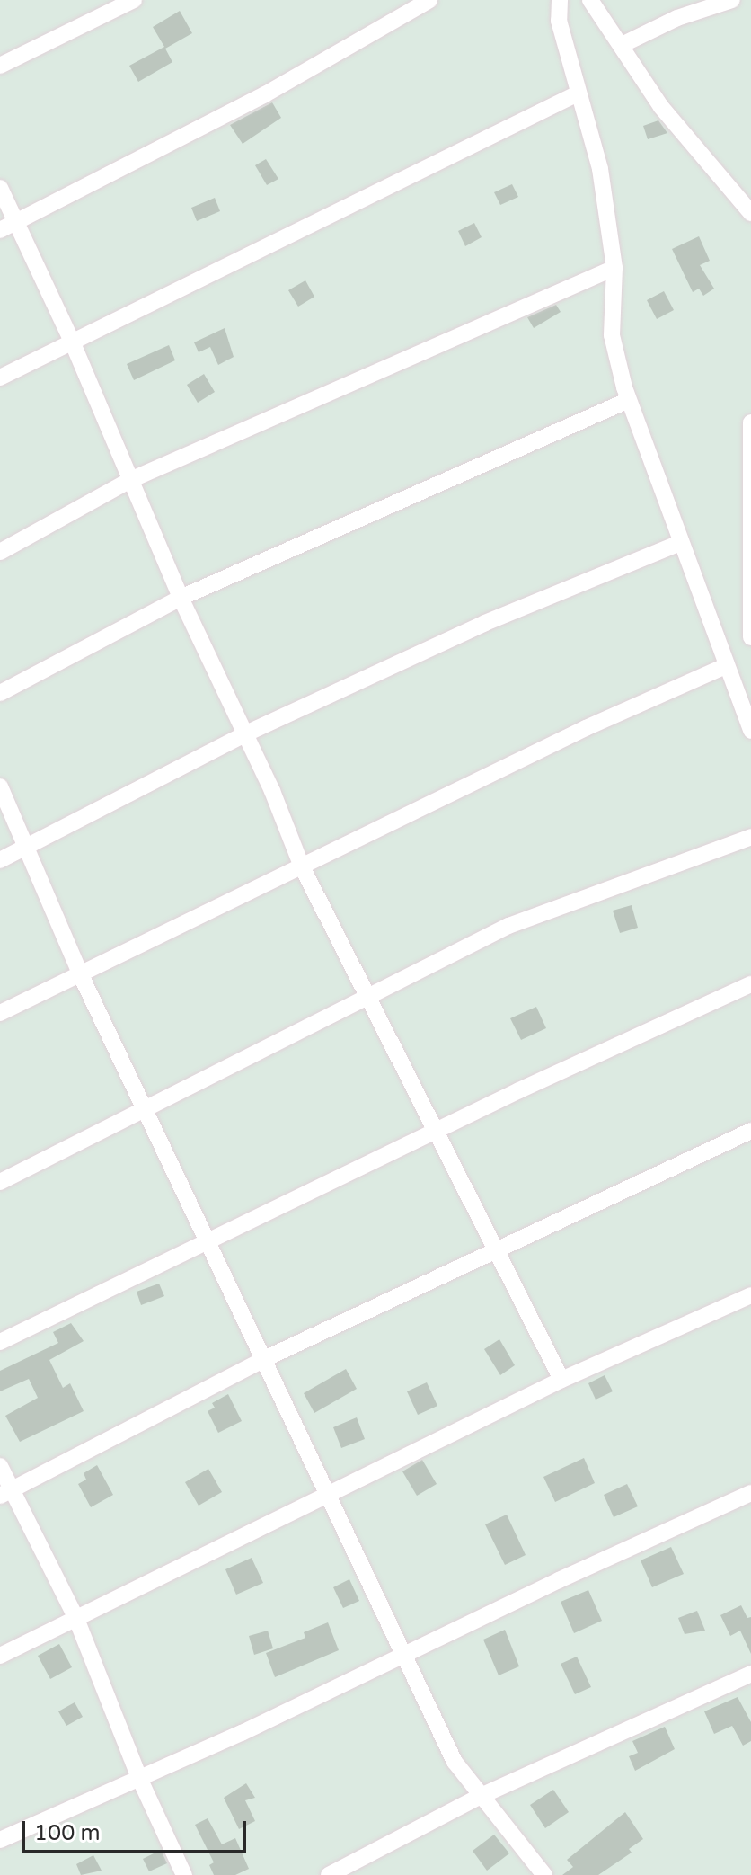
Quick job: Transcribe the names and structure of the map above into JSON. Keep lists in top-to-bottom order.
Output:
{
  "scale_bar": "100 m"
}
